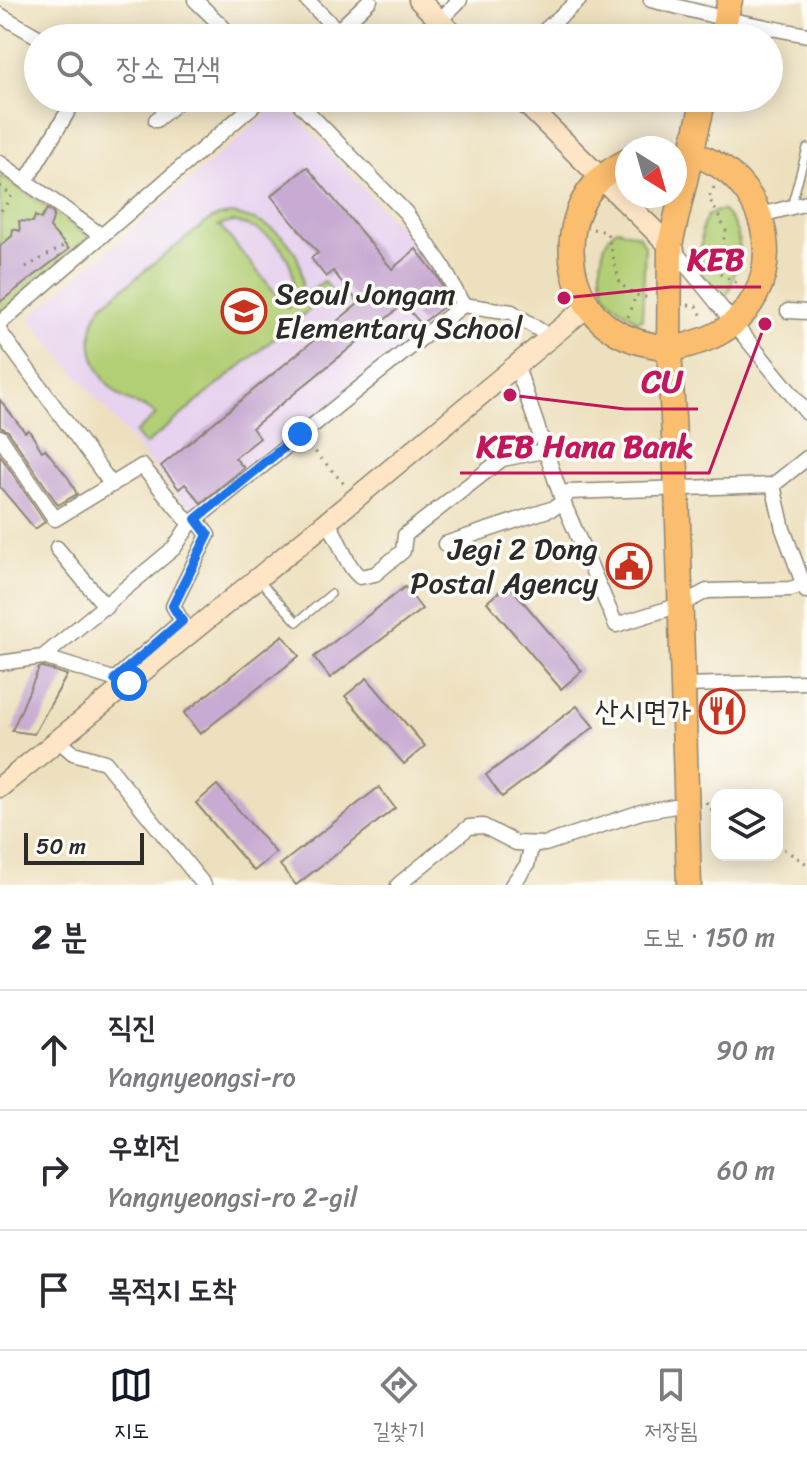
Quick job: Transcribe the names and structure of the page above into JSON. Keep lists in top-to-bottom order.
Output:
{
  "places": {
    "other": ["KEB", "KEB Hana Bank", "CU"],
    "school or university": ["Seoul Jongam Elementary School"],
    "public building": ["Jegi 2 Dong Postal Agency"],
    "restaurant": ["산시면가"]
  },
  "scale_bar": "50 m",
  "north": "bottom right",
  "page": {
    "search": "장소 검색",
    "scale": "50 m",
    "heading": ["2 분", "도보 · 150 m"],
    "list": [
      ["직진", "Yangnyeongsi-ro", "90 m"],
      ["우회전", "Yangnyeongsi-ro 2-gil", "60 m"],
      "목적지 도착"
    ],
    "nav": ["지도", "길찾기", "저장됨"]
  }
}
